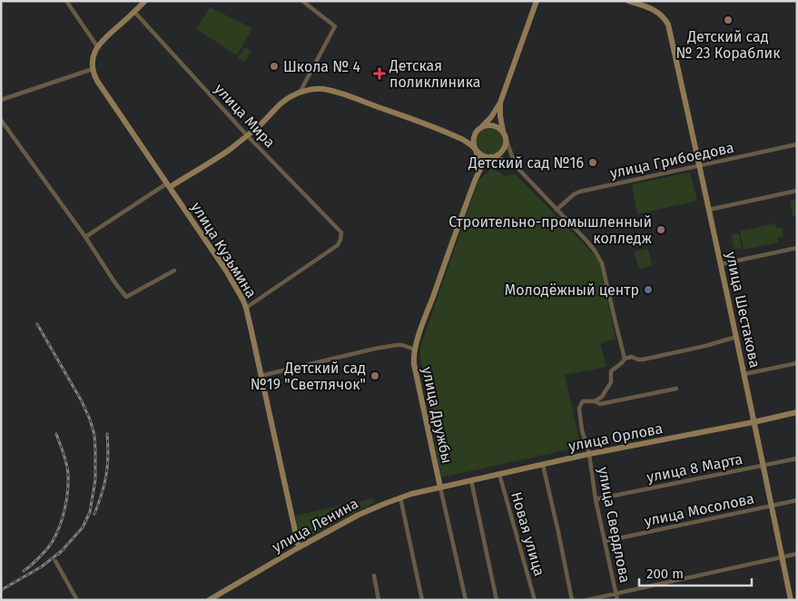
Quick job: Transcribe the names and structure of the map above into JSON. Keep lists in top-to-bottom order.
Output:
{
  "streets": {
    "street": [
      "улица Мира",
      "улица Грибоедова",
      "улица Кузьмина",
      "улица Шестакова",
      "улица Дружбы",
      "улица Орлова",
      "улица 8 Марта",
      "улица Мосолова",
      "улица Ленина",
      "улица Свердлова",
      "Новая улица"
    ]
  },
  "crossings": [
    ["улица Мира", "улица Кузьмина"],
    ["улица Грибоедова", "улица Шестакова"],
    ["улица Кузьмина", "улица Ленина"],
    ["улица Шестакова", "улица Орлова"],
    ["улица Шестакова", "улица 8 Марта"],
    ["улица Шестакова", "улица Мосолова"],
    ["улица Дружбы", "улица Орлова"],
    ["улица Дружбы", "улица Ленина"],
    ["улица Орлова", "улица Ленина"],
    ["улица Орлова", "улица Свердлова"],
    ["улица Орлова", "Новая улица"],
    ["улица 8 Марта", "улица Свердлова"],
    ["улица Мосолова", "улица Свердлова"]
  ],
  "places": {
    "other": [
      "Детский сад № 23 Кораблик",
      "Школа № 4",
      "Детский сад №16",
      "Строительно-промышленный колледж",
      "Молодёжный центр",
      "Детский сад №19 \"Светлячок\""
    ],
    "health": ["Детская поликлиника"]
  },
  "scale_bar": "200 m"
}
